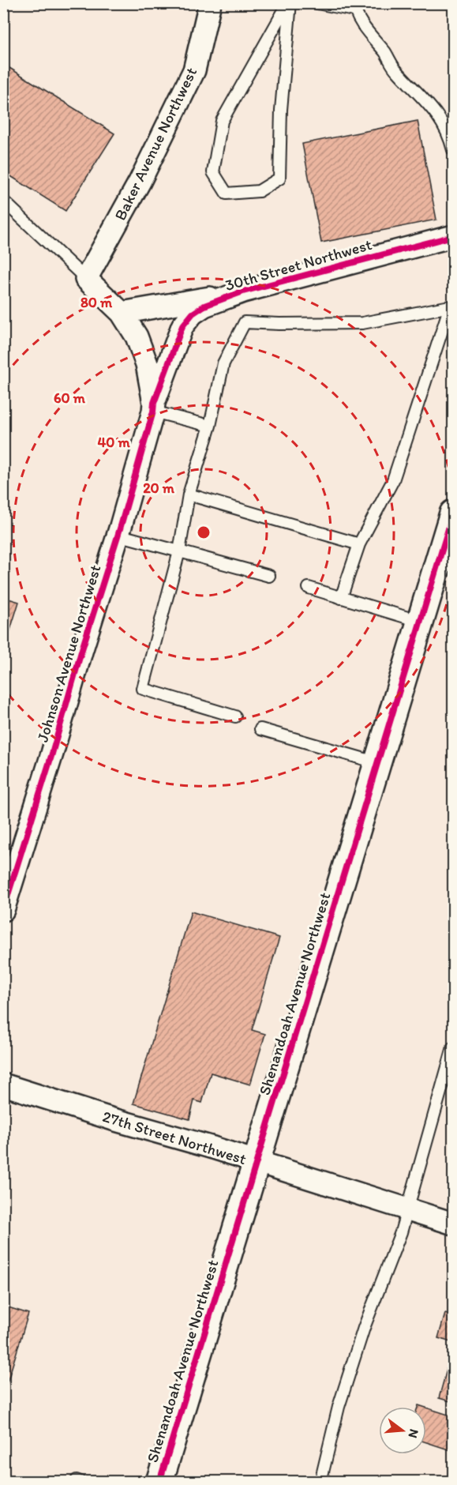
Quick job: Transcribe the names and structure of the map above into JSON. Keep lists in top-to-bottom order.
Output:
{
  "streets": {
    "main road": ["Shenandoah Avenue Northwest"],
    "street": [
      "Baker Avenue Northwest",
      "30th Street Northwest",
      "Johnson Avenue Northwest",
      "27th Street Northwest"
    ]
  },
  "crossings": [
    ["30th Street Northwest", "Johnson Avenue Northwest"],
    ["Shenandoah Avenue Northwest", "27th Street Northwest"]
  ],
  "north": "right",
  "rings": [
    "80 m",
    "60 m",
    "40 m",
    "20 m"
  ]
}
